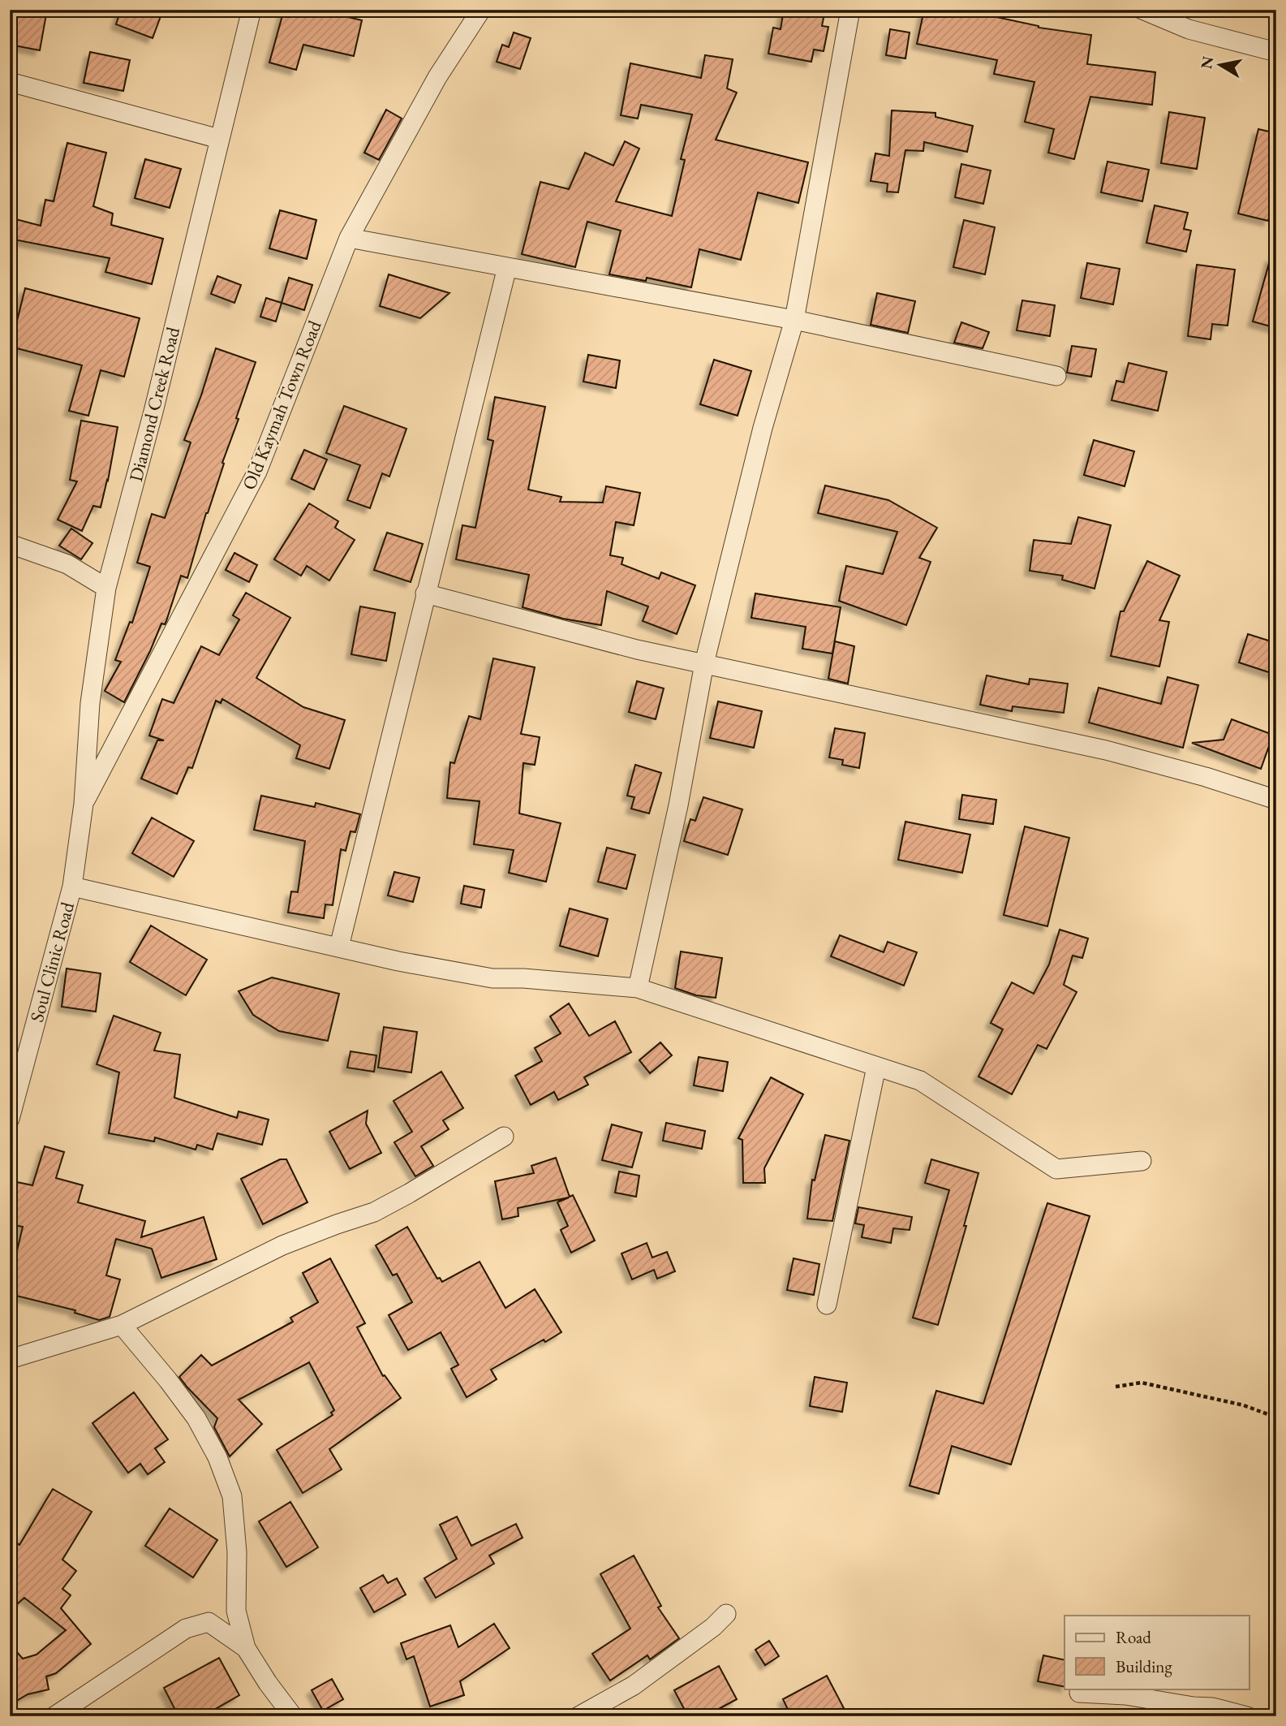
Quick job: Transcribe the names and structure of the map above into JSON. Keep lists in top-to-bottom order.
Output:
{
  "streets": {
    "street": ["Diamond Creek Road", "Old Kaymah Town Road", "Soul Clinic Road"]
  },
  "crossings": [
    ["Diamond Creek Road", "Old Kaymah Town Road"],
    ["Diamond Creek Road", "Soul Clinic Road"],
    ["Old Kaymah Town Road", "Soul Clinic Road"]
  ],
  "legend": ["Road", "Building"],
  "north": "left"
}
